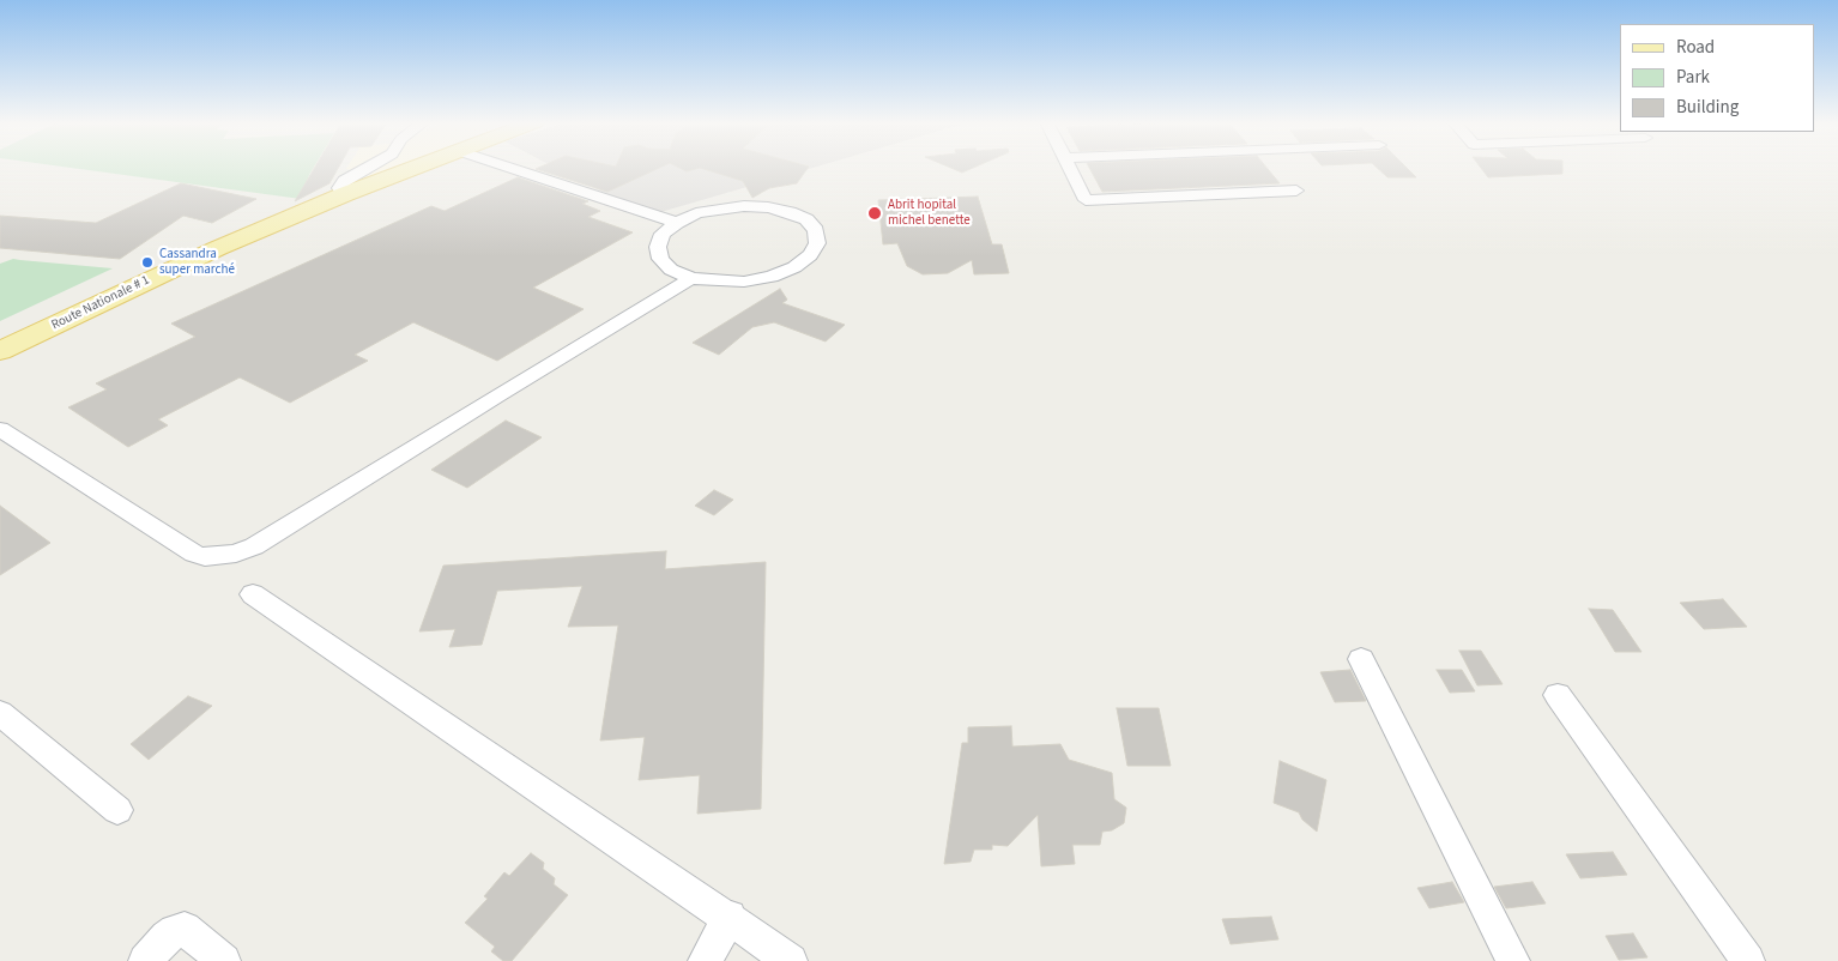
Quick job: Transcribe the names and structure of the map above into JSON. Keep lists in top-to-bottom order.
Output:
{
  "streets": {
    "main road": ["Route Nationale # 1"]
  },
  "places": ["Abrit hopital michel benette", "Cassandra super marché"],
  "legend": ["Road", "Park", "Building"]
}
